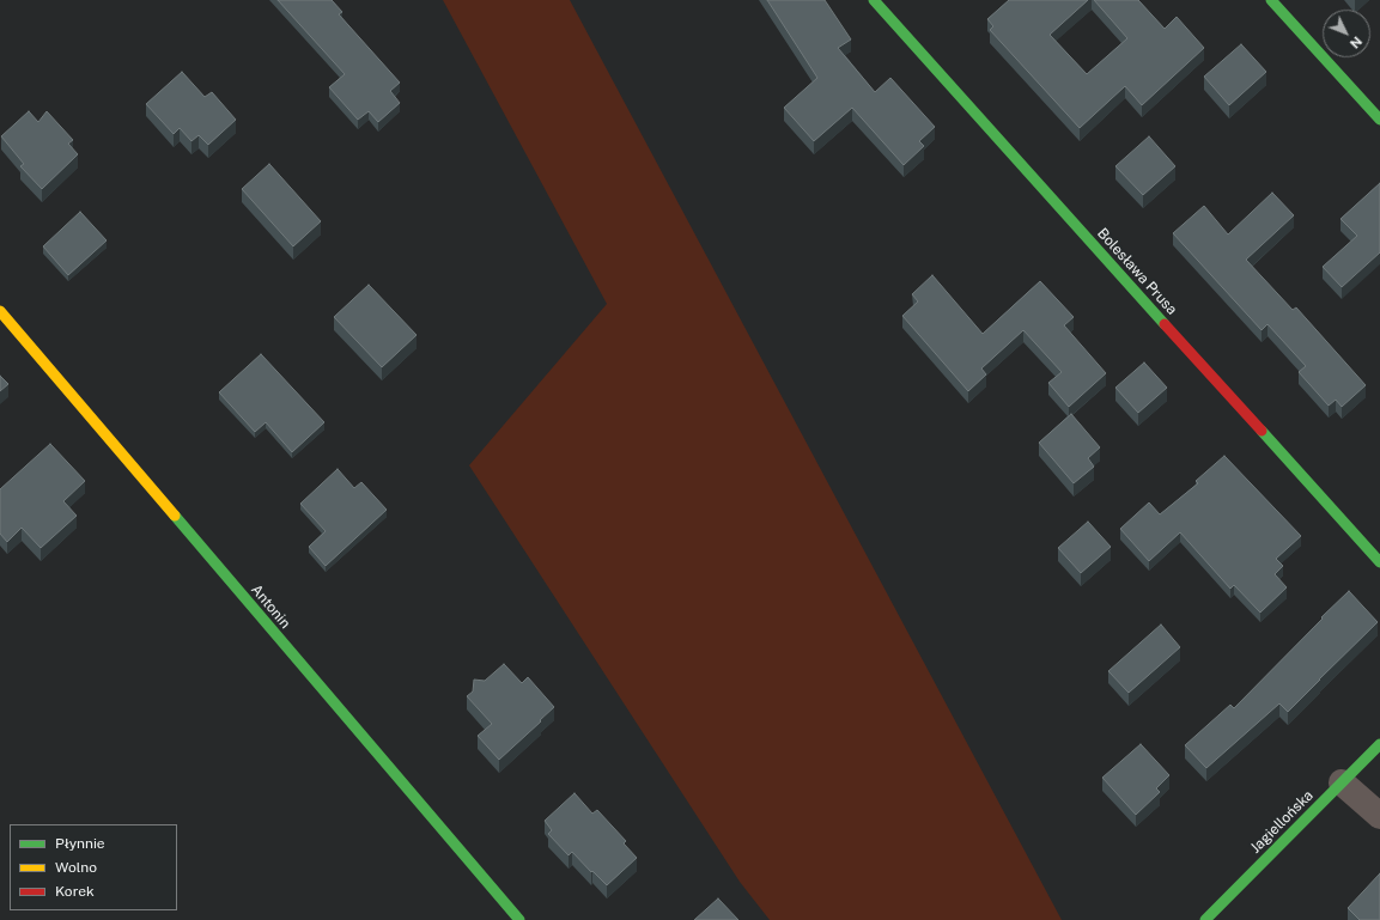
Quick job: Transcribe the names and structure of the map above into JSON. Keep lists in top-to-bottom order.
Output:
{
  "streets": {
    "street": ["Bolesława Prusa", "Antonin", "Jagiellońska"]
  },
  "legend": ["Płynnie", "Wolno", "Korek"],
  "north": "bottom right"
}
